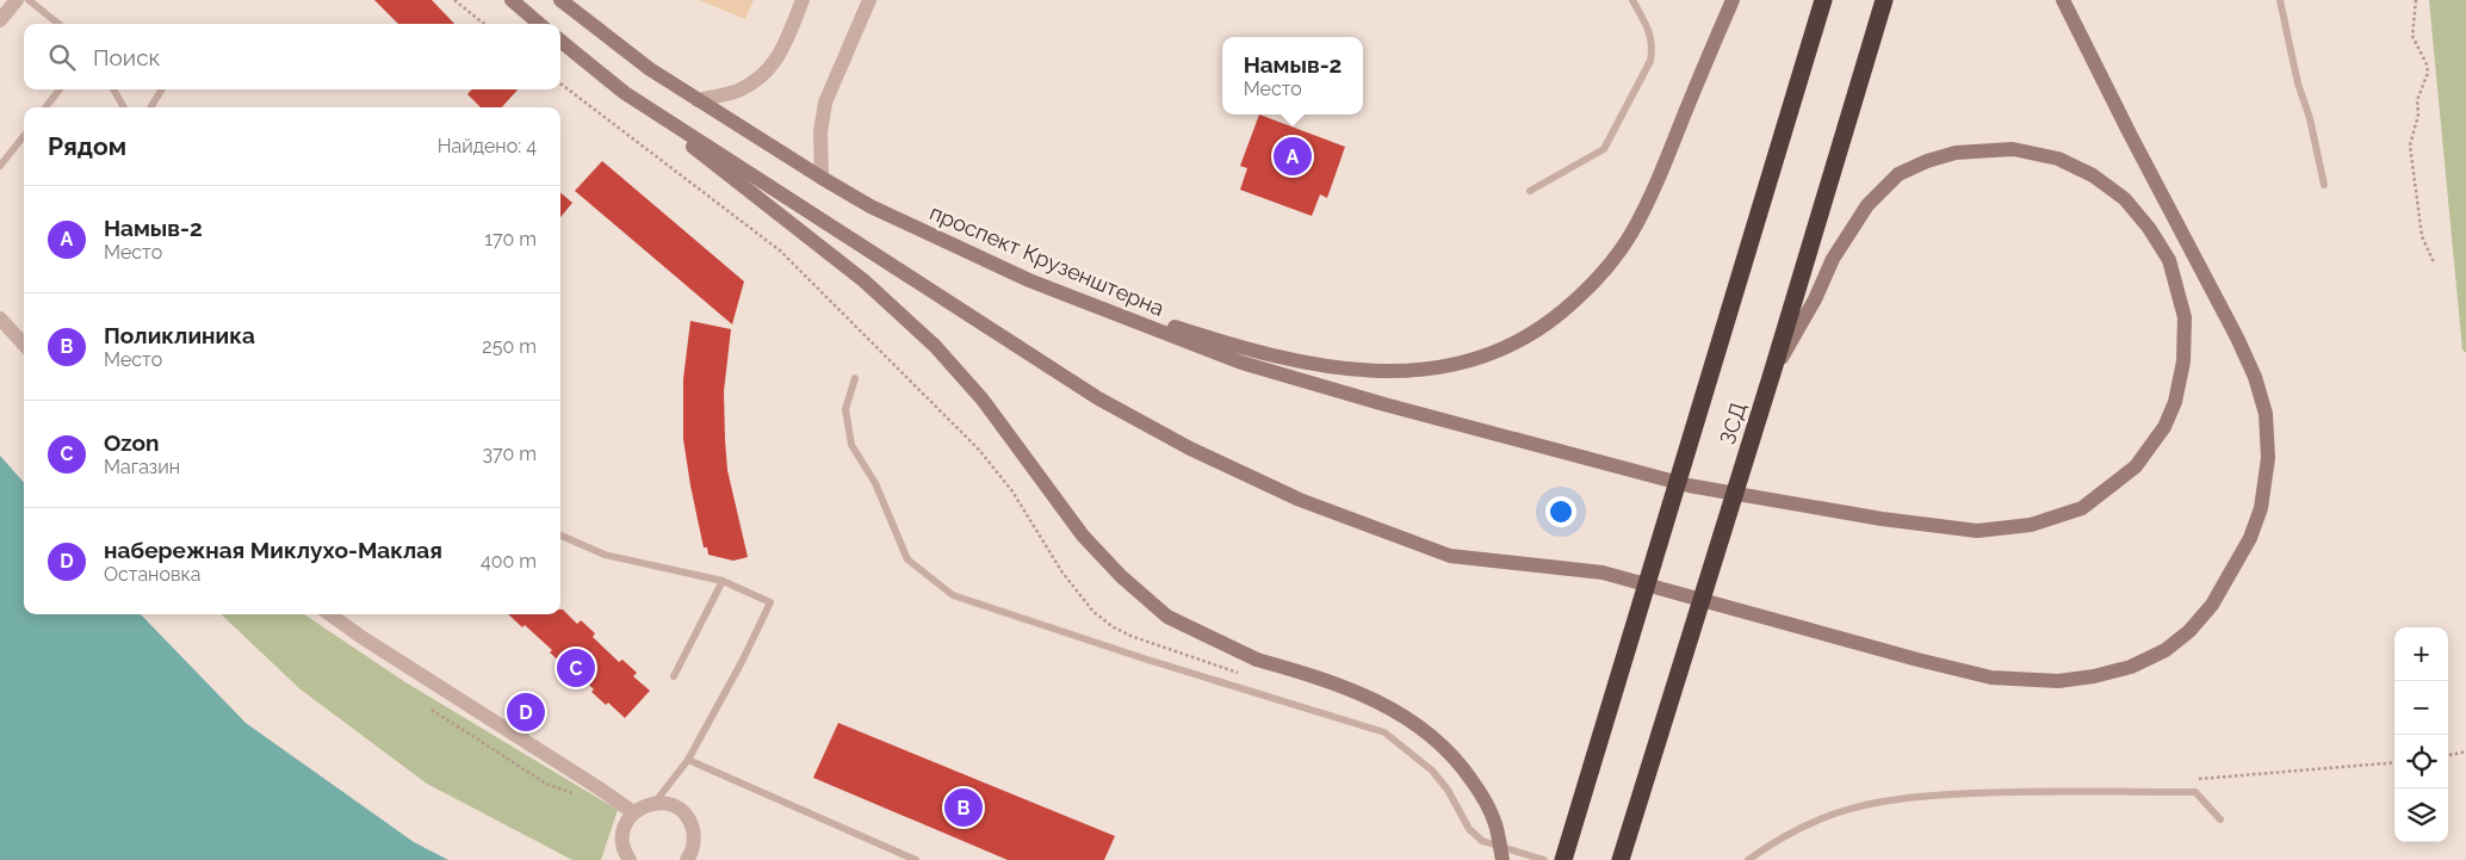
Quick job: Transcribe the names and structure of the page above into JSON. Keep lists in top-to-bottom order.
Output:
{
  "streets": {
    "highway": ["ЗСД"],
    "main road": ["проспект Крузенштерна"]
  },
  "crossings": [
    ["проспект Крузенштерна", "ЗСД"]
  ],
  "page": {
    "search": "Поиск",
    "popup": ["Намыв-2", "Место"],
    "heading": ["Рядом", "Найдено: 4"],
    "pins": [
      "A",
      "C",
      "D",
      "B"
    ],
    "list": [
      {
        "mark": "A",
        "name": "Намыв-2",
        "note": "Место",
        "value": "170 m"
      },
      {
        "mark": "B",
        "name": "Поликлиника",
        "note": "Место",
        "value": "250 m"
      },
      {
        "mark": "C",
        "name": "Ozon",
        "note": "Магазин",
        "value": "370 m"
      },
      {
        "mark": "D",
        "name": "набережная Миклухо-Маклая",
        "note": "Остановка",
        "value": "400 m"
      }
    ],
    "map_buttons": ["+", "−"]
  }
}
